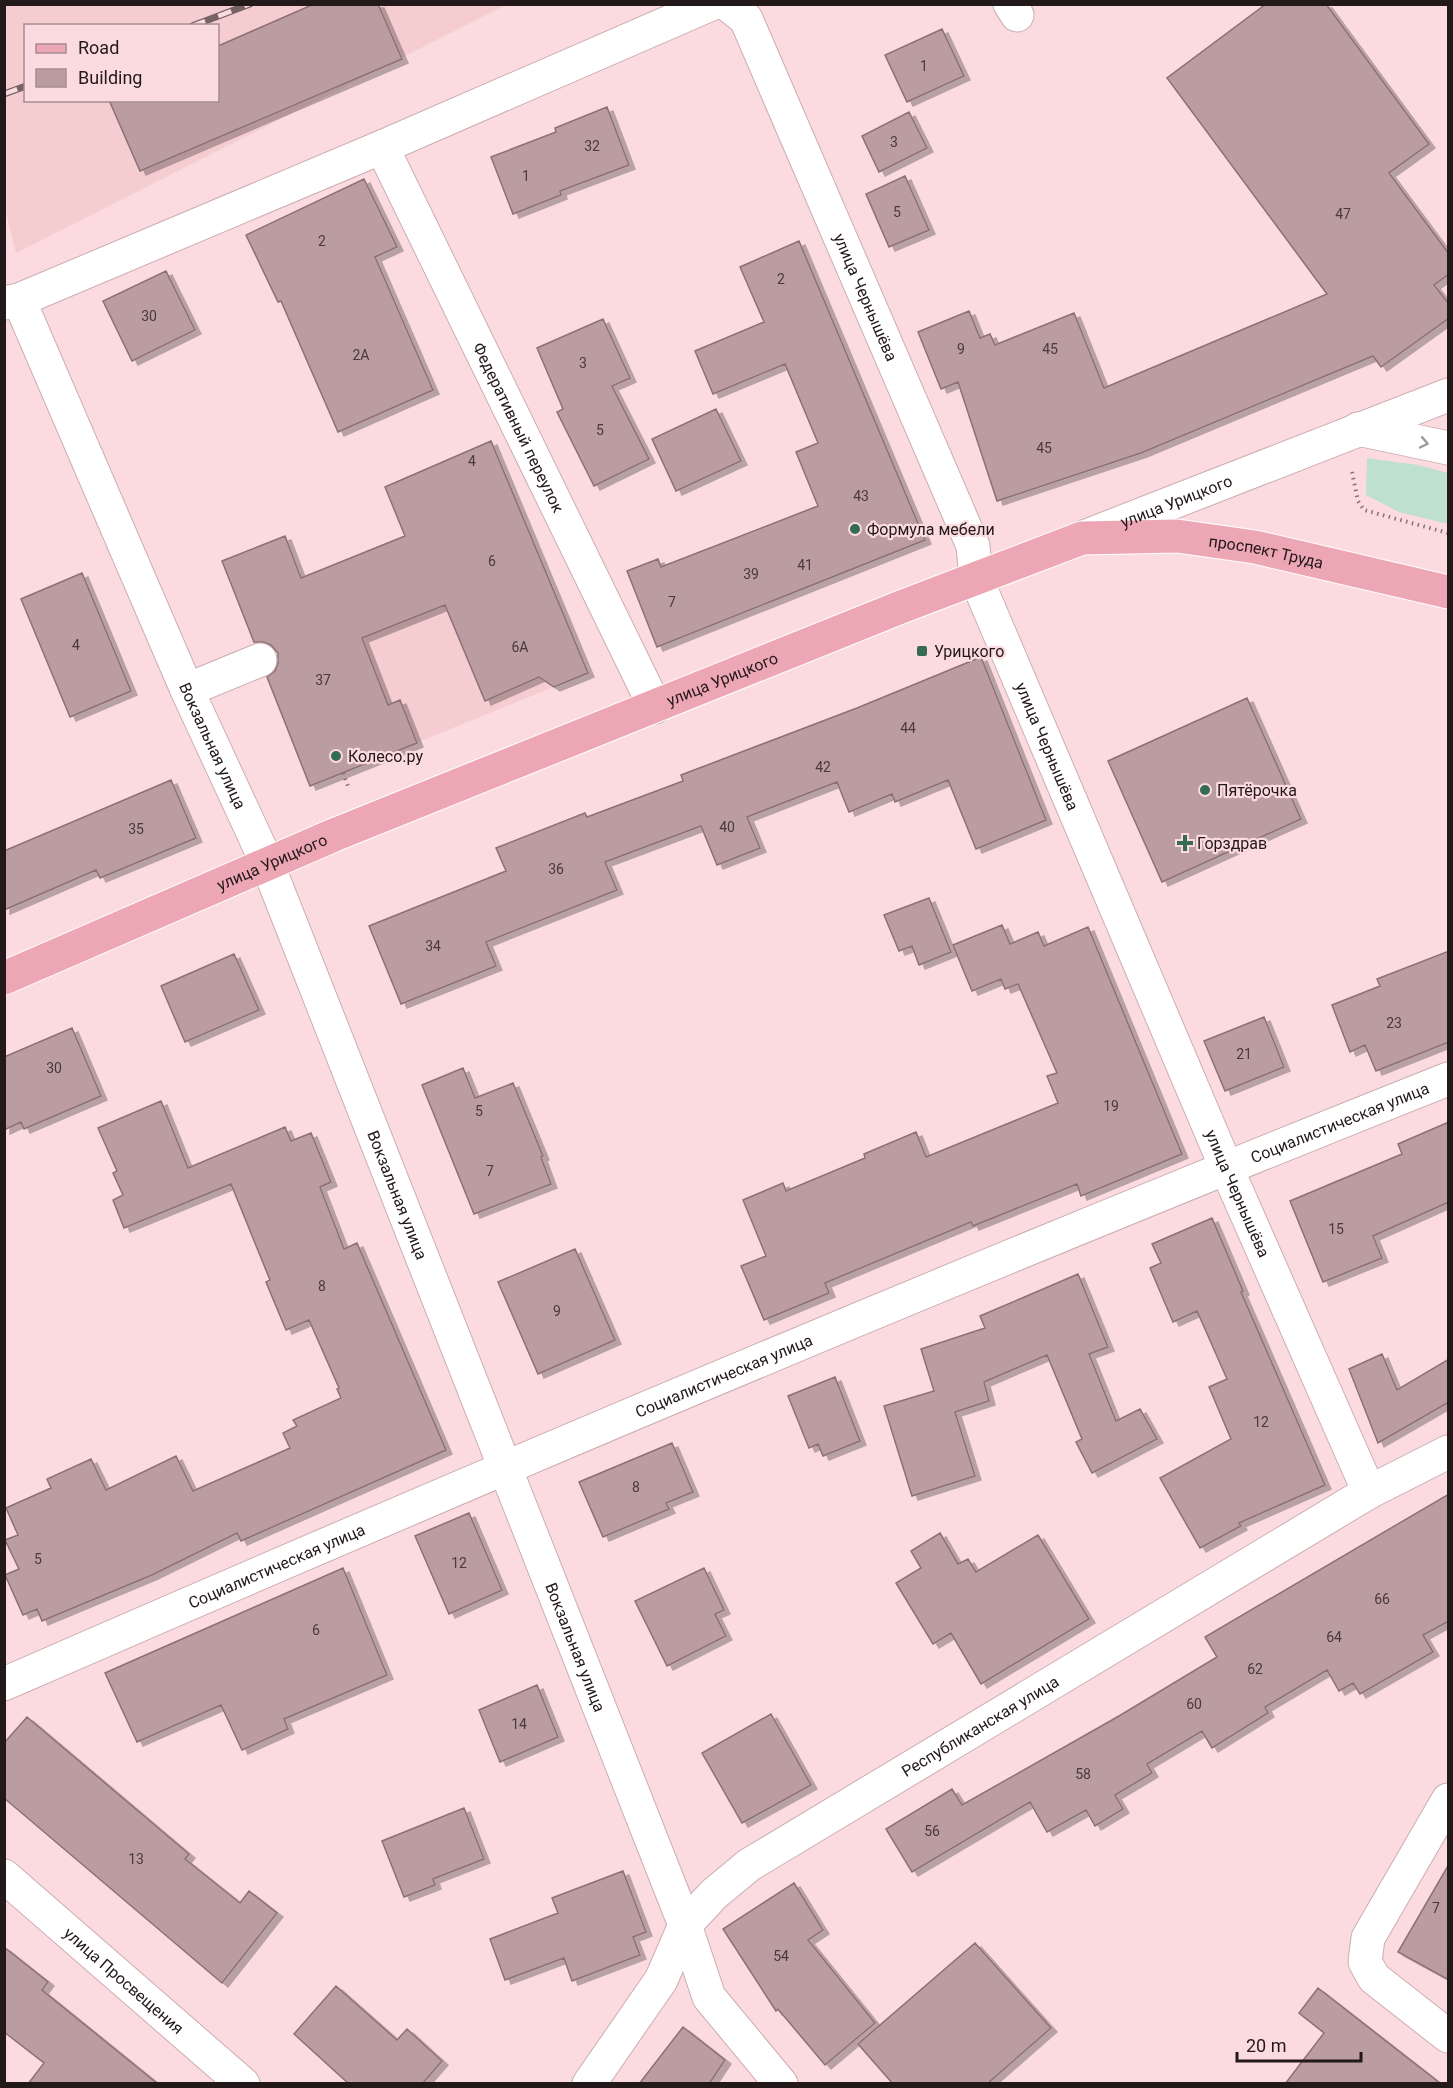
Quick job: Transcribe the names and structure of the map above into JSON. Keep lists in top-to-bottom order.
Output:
{
  "streets": {
    "main road": ["улица Урицкого", "проспект Труда"],
    "street": [
      "улица Чернышёва",
      "Федеративный переулок",
      "Вокзальная улица",
      "Социалистическая улица",
      "Республиканская улица",
      "улица Просвещения"
    ]
  },
  "crossings": [
    ["улица Чернышёва", "улица Урицкого"],
    ["улица Чернышёва", "Социалистическая улица"],
    ["улица Чернышёва", "Республиканская улица"],
    ["Федеративный переулок", "улица Урицкого"],
    ["улица Урицкого", "проспект Труда"],
    ["улица Урицкого", "Вокзальная улица"],
    ["Вокзальная улица", "Социалистическая улица"],
    ["Вокзальная улица", "Республиканская улица"]
  ],
  "places": {
    "other": ["Формула мебели", "Колесо.ру", "Пятёрочка"],
    "transit": ["Урицкого"],
    "health": ["Горздрав"]
  },
  "house_numbers": [
    "1",
    "3",
    "32",
    "1",
    "5",
    "47",
    "2",
    "2",
    "30",
    "9",
    "45",
    "2А",
    "3",
    "5",
    "45",
    "4",
    "43",
    "6",
    "41",
    "39",
    "7",
    "4",
    "6А",
    "37",
    "44",
    "42",
    "40",
    "35",
    "36",
    "34",
    "23",
    "21",
    "30",
    "19",
    "5",
    "7",
    "15",
    "8",
    "9",
    "12",
    "8",
    "5",
    "12",
    "66",
    "6",
    "64",
    "62",
    "60",
    "14",
    "58",
    "56",
    "13",
    "7",
    "54"
  ],
  "legend": ["Road", "Building"],
  "scale_bar": "20 m"
}
